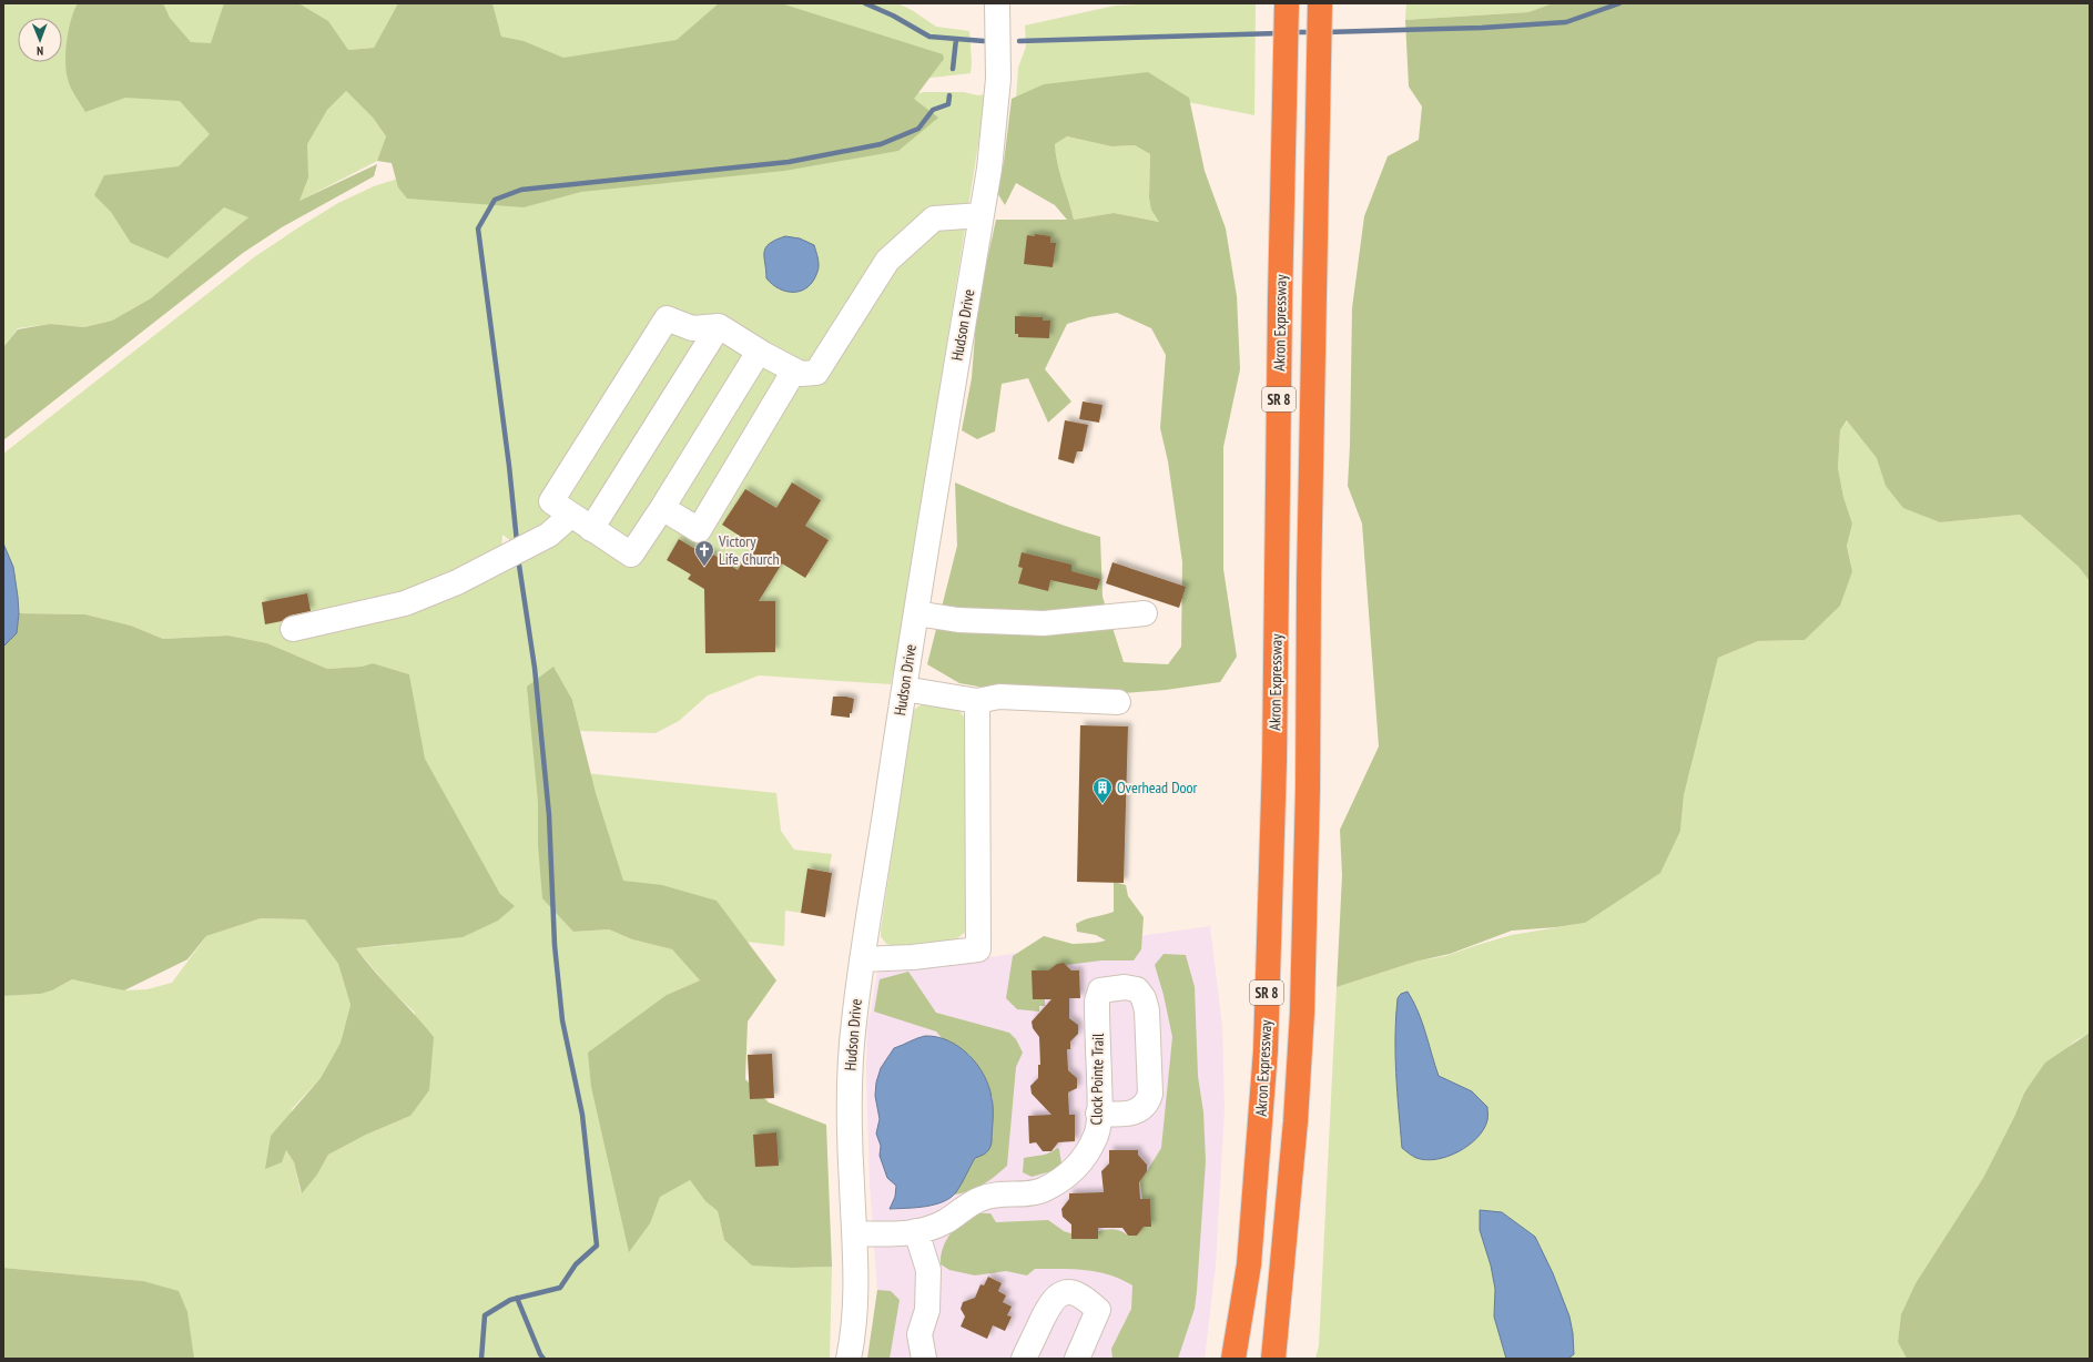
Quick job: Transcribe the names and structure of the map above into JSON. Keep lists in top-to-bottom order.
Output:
{
  "streets": {
    "highway": ["Akron Expressway", "SR 8"],
    "street": ["Hudson Drive", "Clock Pointe Trail"]
  },
  "crossings": [
    ["Hudson Drive", "Clock Pointe Trail"]
  ],
  "places": {
    "church": ["Victory Life Church"],
    "building": ["Overhead Door"]
  },
  "north": "bottom"
}
